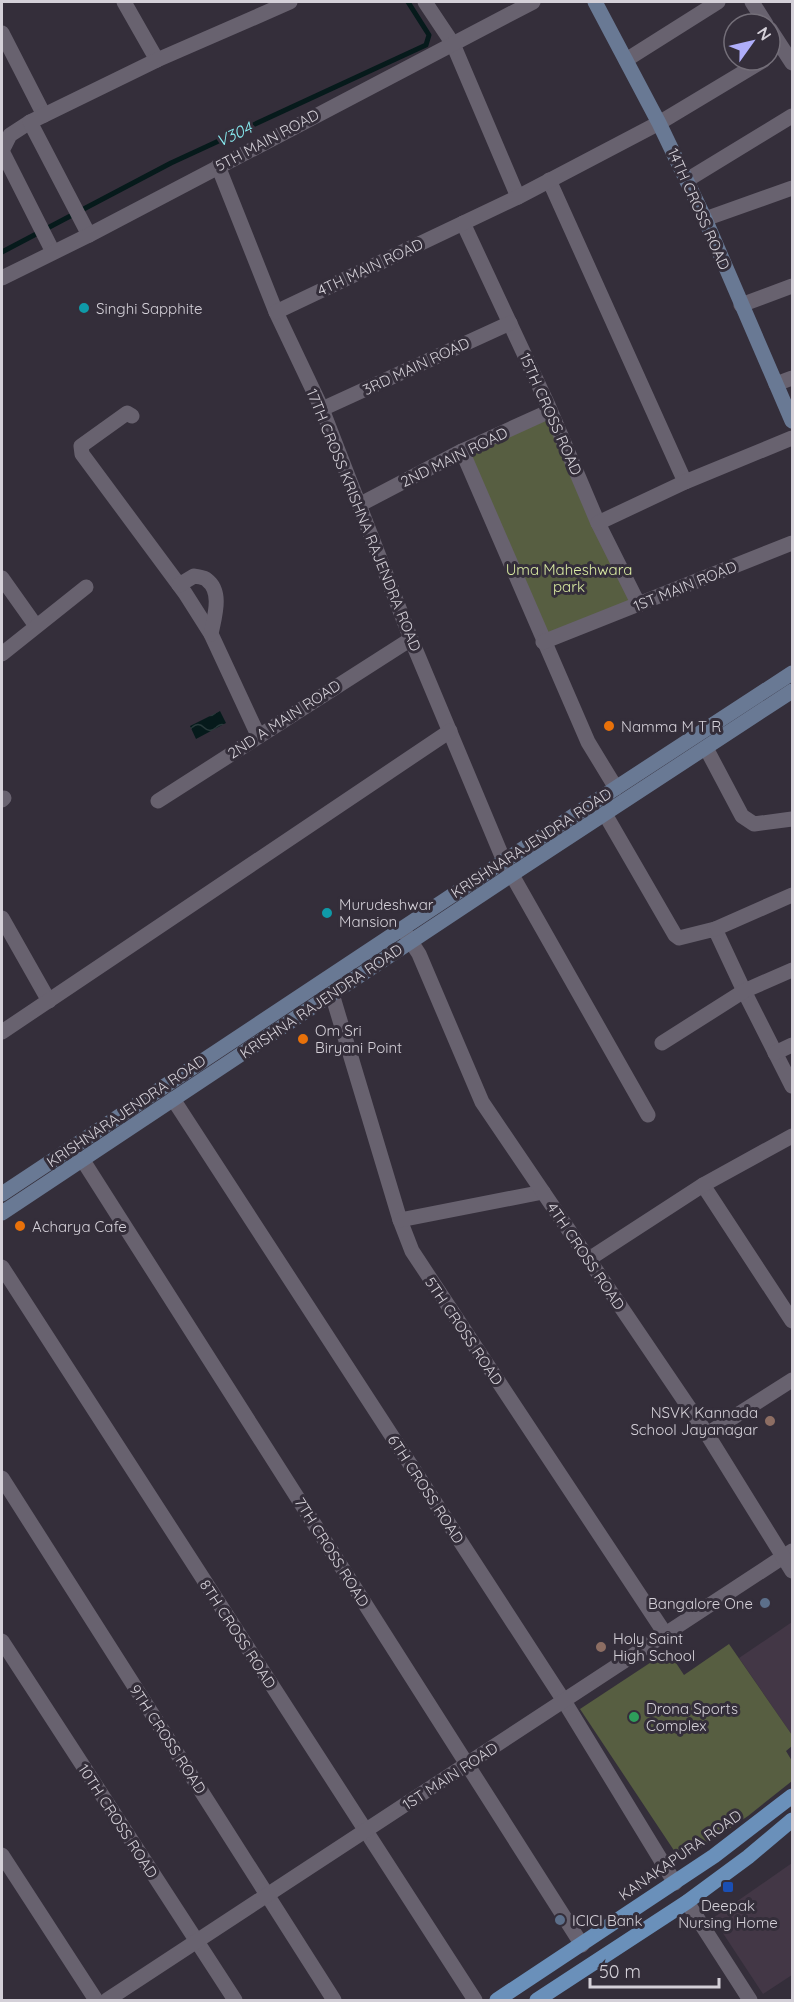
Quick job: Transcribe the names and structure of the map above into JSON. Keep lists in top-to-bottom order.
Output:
{
  "streets": {
    "main road": [
      "14TH CROSS ROAD",
      "KRISHNARAJENDRA ROAD",
      "KRISHNA RAJENDRA ROAD",
      "KANAKAPURA ROAD"
    ],
    "street": [
      "5TH MAIN ROAD",
      "4TH MAIN ROAD",
      "3RD MAIN ROAD",
      "15TH CROSS ROAD",
      "2ND MAIN ROAD",
      "17TH CROSS KRISHNA RAJENDRA ROAD",
      "1ST MAIN ROAD",
      "2ND A MAIN ROAD",
      "4TH CROSS ROAD",
      "5TH CROSS ROAD",
      "6TH CROSS ROAD",
      "7TH CROSS ROAD",
      "8TH CROSS ROAD",
      "9TH CROSS ROAD",
      "10TH CROSS ROAD"
    ]
  },
  "crossings": [
    ["5TH MAIN ROAD", "17TH CROSS KRISHNA RAJENDRA ROAD"],
    ["14TH CROSS ROAD", "4TH MAIN ROAD"],
    ["4TH MAIN ROAD", "15TH CROSS ROAD"],
    ["4TH MAIN ROAD", "17TH CROSS KRISHNA RAJENDRA ROAD"],
    ["3RD MAIN ROAD", "15TH CROSS ROAD"],
    ["3RD MAIN ROAD", "17TH CROSS KRISHNA RAJENDRA ROAD"],
    ["15TH CROSS ROAD", "2ND MAIN ROAD"],
    ["15TH CROSS ROAD", "1ST MAIN ROAD"],
    ["2ND MAIN ROAD", "17TH CROSS KRISHNA RAJENDRA ROAD"],
    ["17TH CROSS KRISHNA RAJENDRA ROAD", "2ND A MAIN ROAD"],
    ["17TH CROSS KRISHNA RAJENDRA ROAD", "KRISHNARAJENDRA ROAD"],
    ["17TH CROSS KRISHNA RAJENDRA ROAD", "KRISHNA RAJENDRA ROAD"],
    ["1ST MAIN ROAD", "4TH CROSS ROAD"],
    ["1ST MAIN ROAD", "5TH CROSS ROAD"],
    ["1ST MAIN ROAD", "6TH CROSS ROAD"],
    ["1ST MAIN ROAD", "7TH CROSS ROAD"],
    ["1ST MAIN ROAD", "8TH CROSS ROAD"],
    ["1ST MAIN ROAD", "9TH CROSS ROAD"],
    ["1ST MAIN ROAD", "10TH CROSS ROAD"],
    ["KRISHNARAJENDRA ROAD", "KRISHNA RAJENDRA ROAD"],
    ["KRISHNARAJENDRA ROAD", "4TH CROSS ROAD"],
    ["KRISHNA RAJENDRA ROAD", "4TH CROSS ROAD"],
    ["KRISHNA RAJENDRA ROAD", "5TH CROSS ROAD"],
    ["KRISHNA RAJENDRA ROAD", "6TH CROSS ROAD"],
    ["KRISHNA RAJENDRA ROAD", "7TH CROSS ROAD"],
    ["6TH CROSS ROAD", "KANAKAPURA ROAD"],
    ["7TH CROSS ROAD", "KANAKAPURA ROAD"]
  ],
  "water": ["V304"],
  "parks": ["Uma Maheshwara park"],
  "places": {
    "other": [
      "Singhi Sapphite",
      "Namma M T R",
      "Murudeshwar Mansion",
      "Om Sri Biryani Point",
      "Acharya Cafe",
      "NSVK Kannada School Jayanagar",
      "Bangalore One",
      "Holy Saint High School",
      "Drona Sports Complex",
      "ICICI Bank"
    ],
    "transit": ["Deepak Nursing Home"]
  },
  "scale_bar": "50 m",
  "north": "top right"
}
